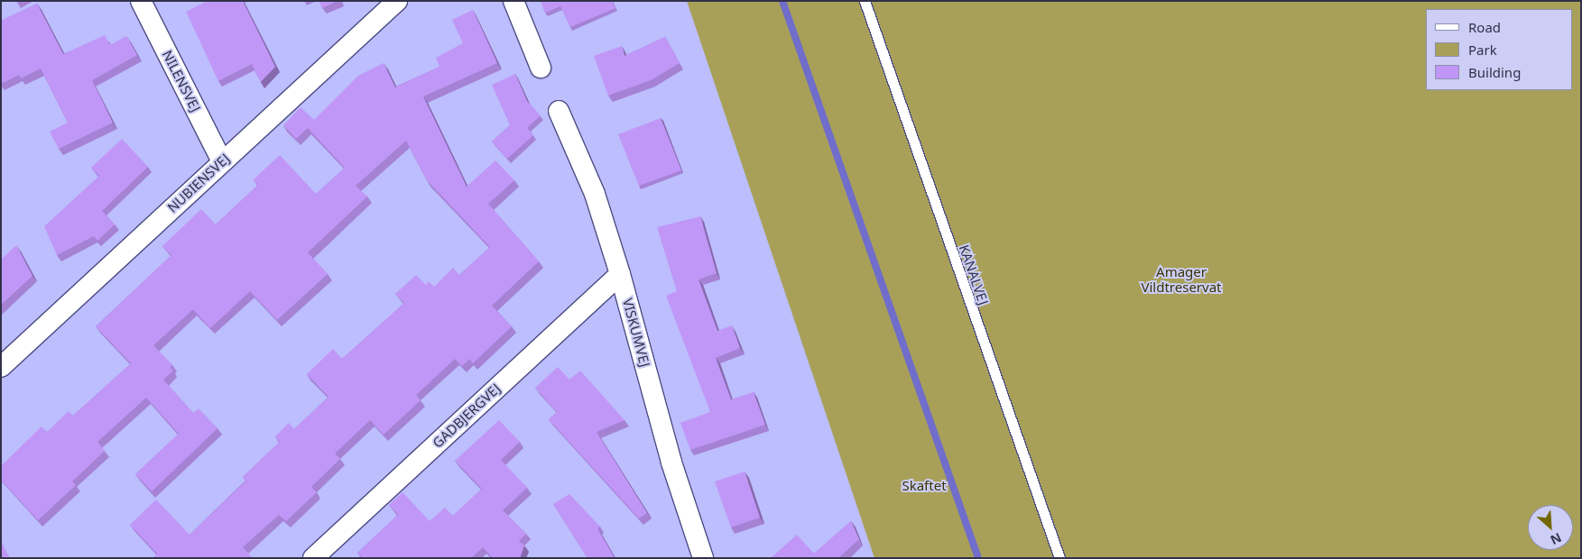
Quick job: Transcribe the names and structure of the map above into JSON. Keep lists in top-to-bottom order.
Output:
{
  "streets": {
    "street": [
      "NILENSVEJ",
      "NUBIENSVEJ",
      "VISKUMVEJ",
      "GADBJERGVEJ"
    ],
    "lane": ["KANALVEJ"]
  },
  "crossings": [
    ["NILENSVEJ", "NUBIENSVEJ"],
    ["VISKUMVEJ", "GADBJERGVEJ"]
  ],
  "parks": ["Amager Vildtreservat", "Skaftet"],
  "legend": ["Road", "Park", "Building"],
  "north": "bottom right"
}
